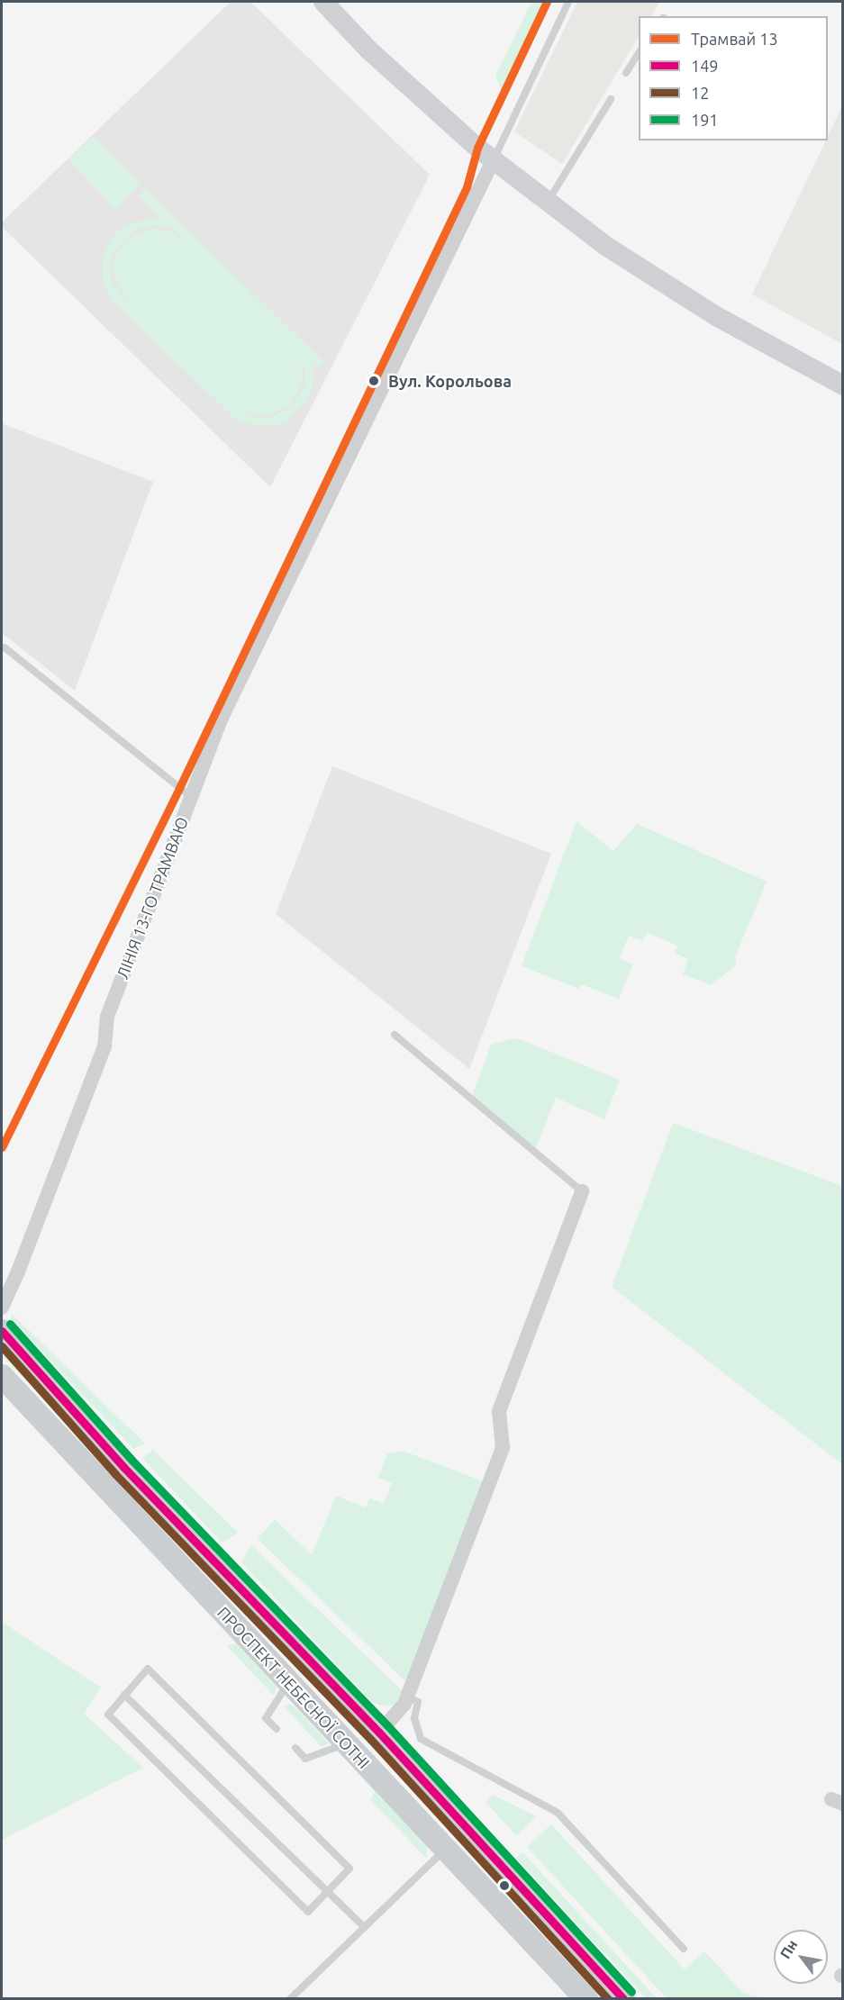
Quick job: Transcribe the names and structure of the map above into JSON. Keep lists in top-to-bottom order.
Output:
{
  "streets": {
    "main road": ["ПРОСПЕКТ НЕБЕСНОЇ СОТНІ"],
    "street": ["ЛІНІЯ 13-ГО ТРАМВАЮ"]
  },
  "places": ["Вул. Корольова"],
  "lines": [
    "tram line 13",
    "transit line 191",
    "transit line 149",
    "transit line 12"
  ],
  "legend": [
    "Трамвай 13",
    "149",
    "12",
    "191"
  ],
  "north": "top left"
}
